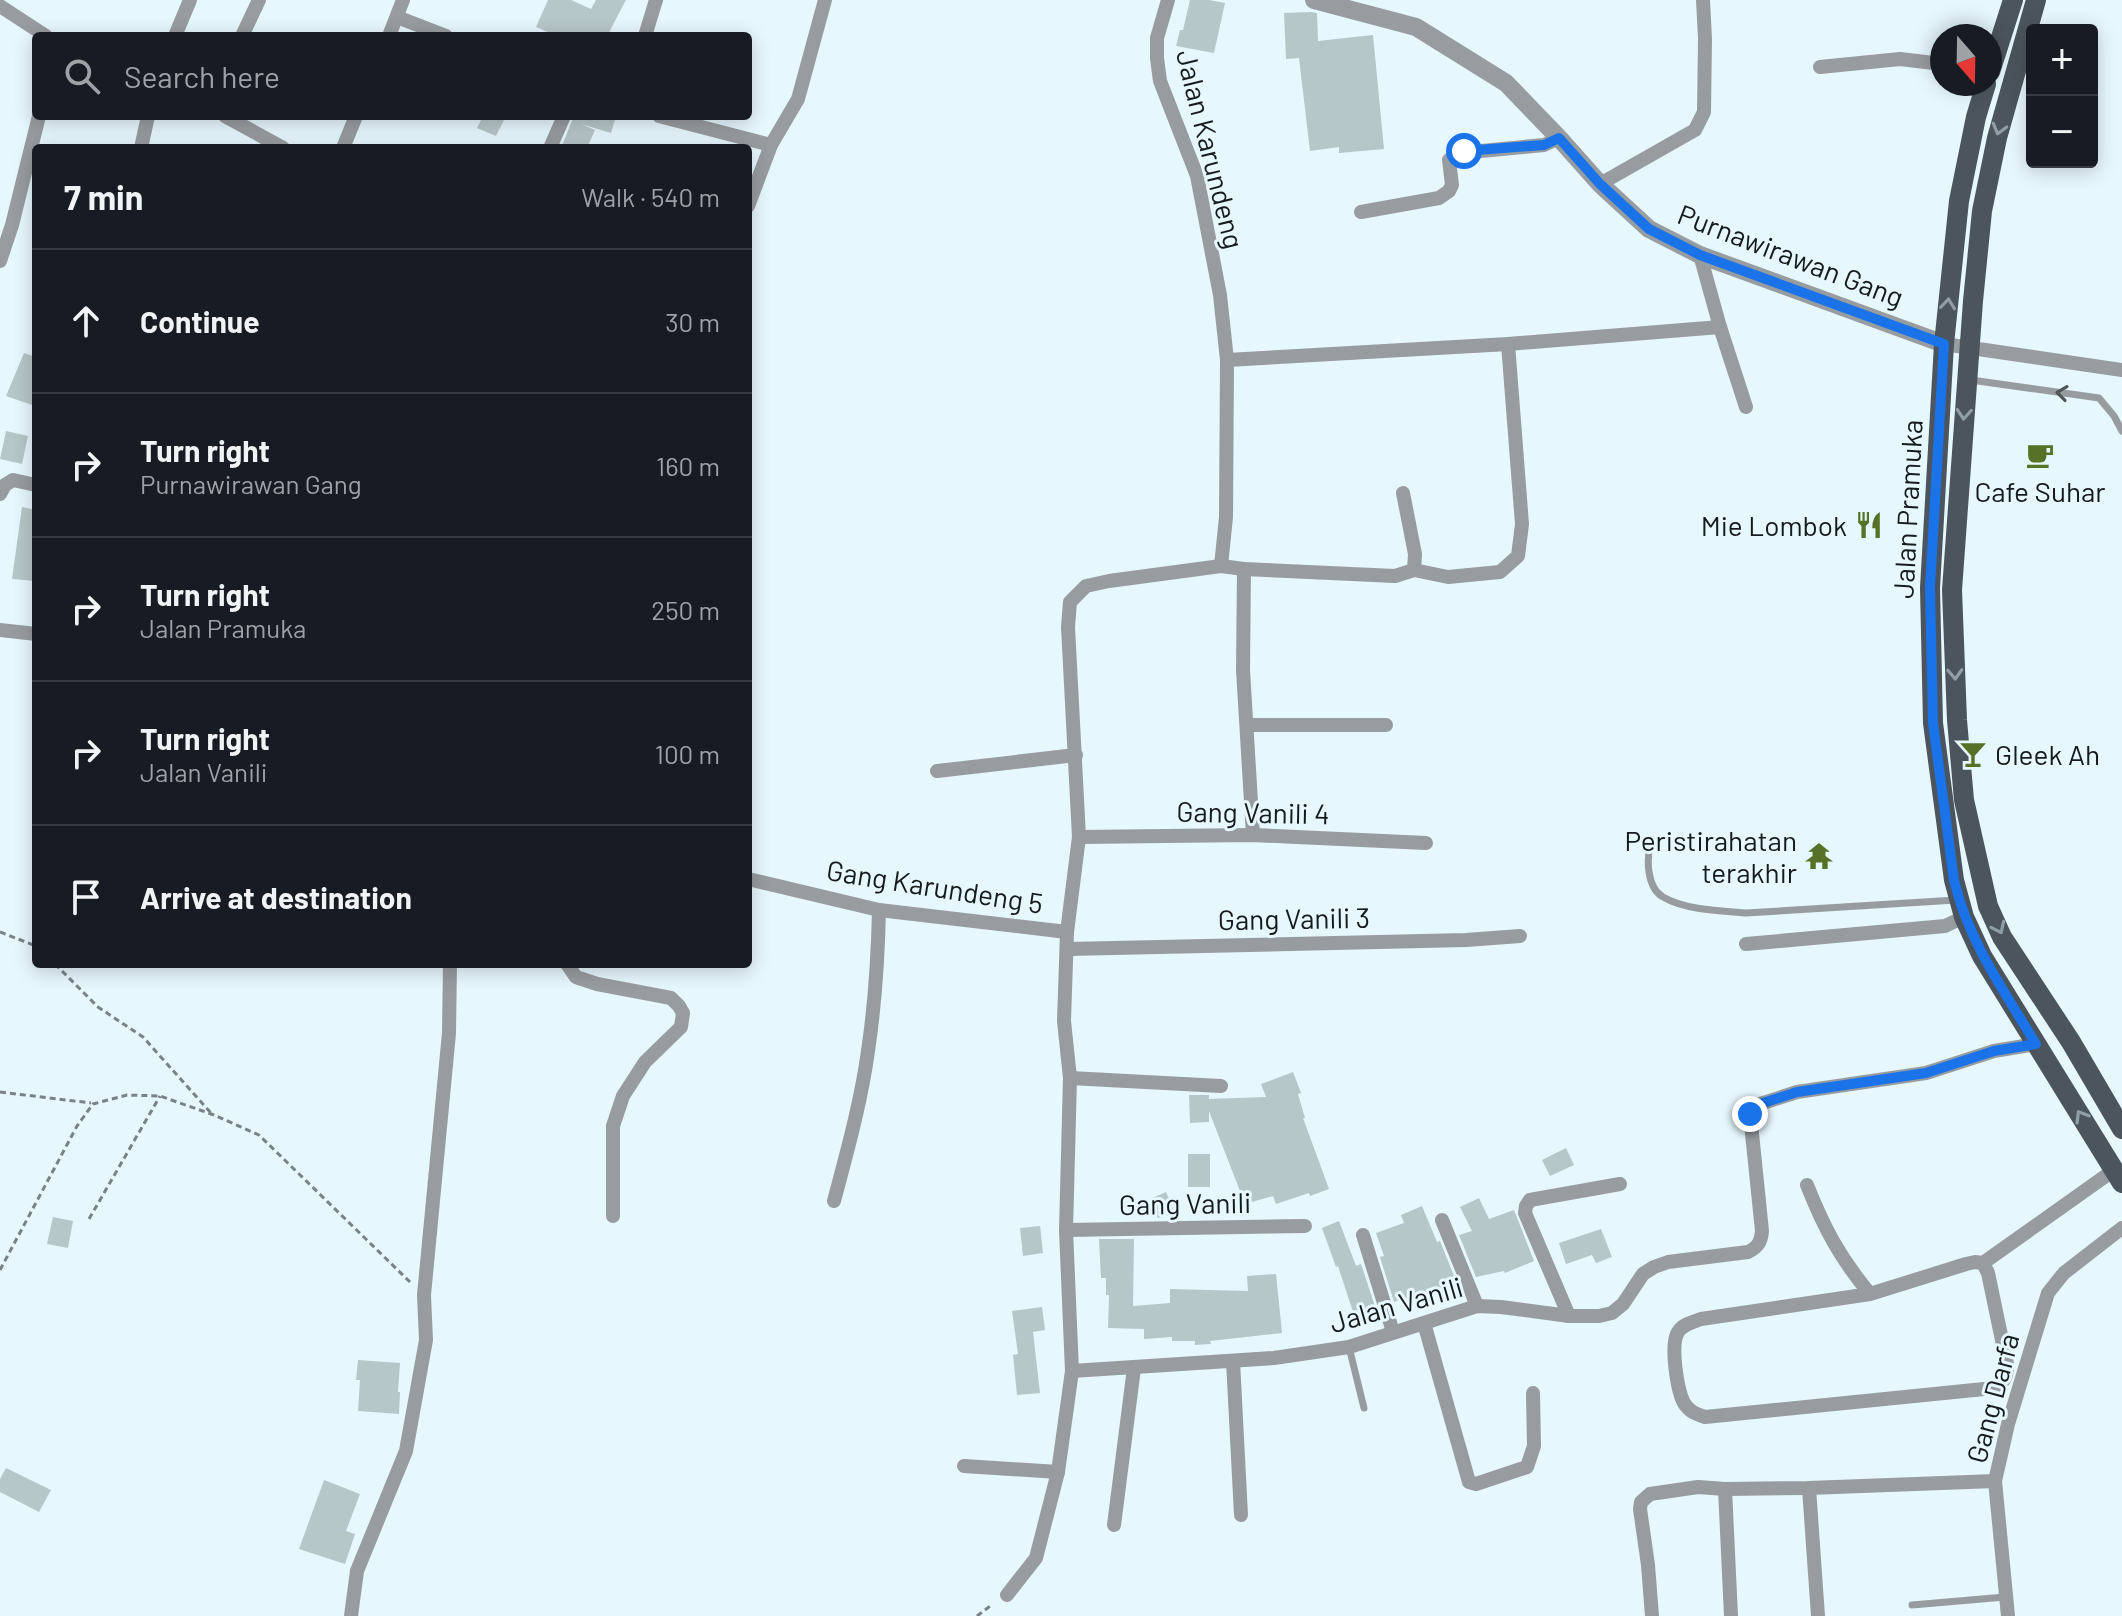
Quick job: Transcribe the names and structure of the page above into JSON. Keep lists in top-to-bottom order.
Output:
{
  "streets": {
    "main road": ["Jalan Pramuka"],
    "street": [
      "Jalan Karundeng",
      "Purnawirawan Gang",
      "Gang Vanili 4",
      "Gang Karundeng 5",
      "Gang Vanili 3",
      "Gang Vanili",
      "Jalan Vanili",
      "Gang Darfa"
    ]
  },
  "crossings": [
    ["Purnawirawan Gang", "Jalan Pramuka"],
    ["Jalan Pramuka", "Jalan Vanili"]
  ],
  "places": {
    "cafe": ["Cafe Suhar"],
    "restaurant": ["Mie Lombok"],
    "bar": ["Gleek Ah"],
    "temple": ["Peristirahatan terakhir"]
  },
  "north": "bottom",
  "page": {
    "map_buttons": ["+", "−"],
    "search": "Search here",
    "heading": ["7 min", "Walk · 540 m"],
    "list": [
      ["Continue", "30 m"],
      ["Turn right", "Purnawirawan Gang", "160 m"],
      ["Turn right", "Jalan Pramuka", "250 m"],
      ["Turn right", "Jalan Vanili", "100 m"],
      "Arrive at destination"
    ]
  }
}
